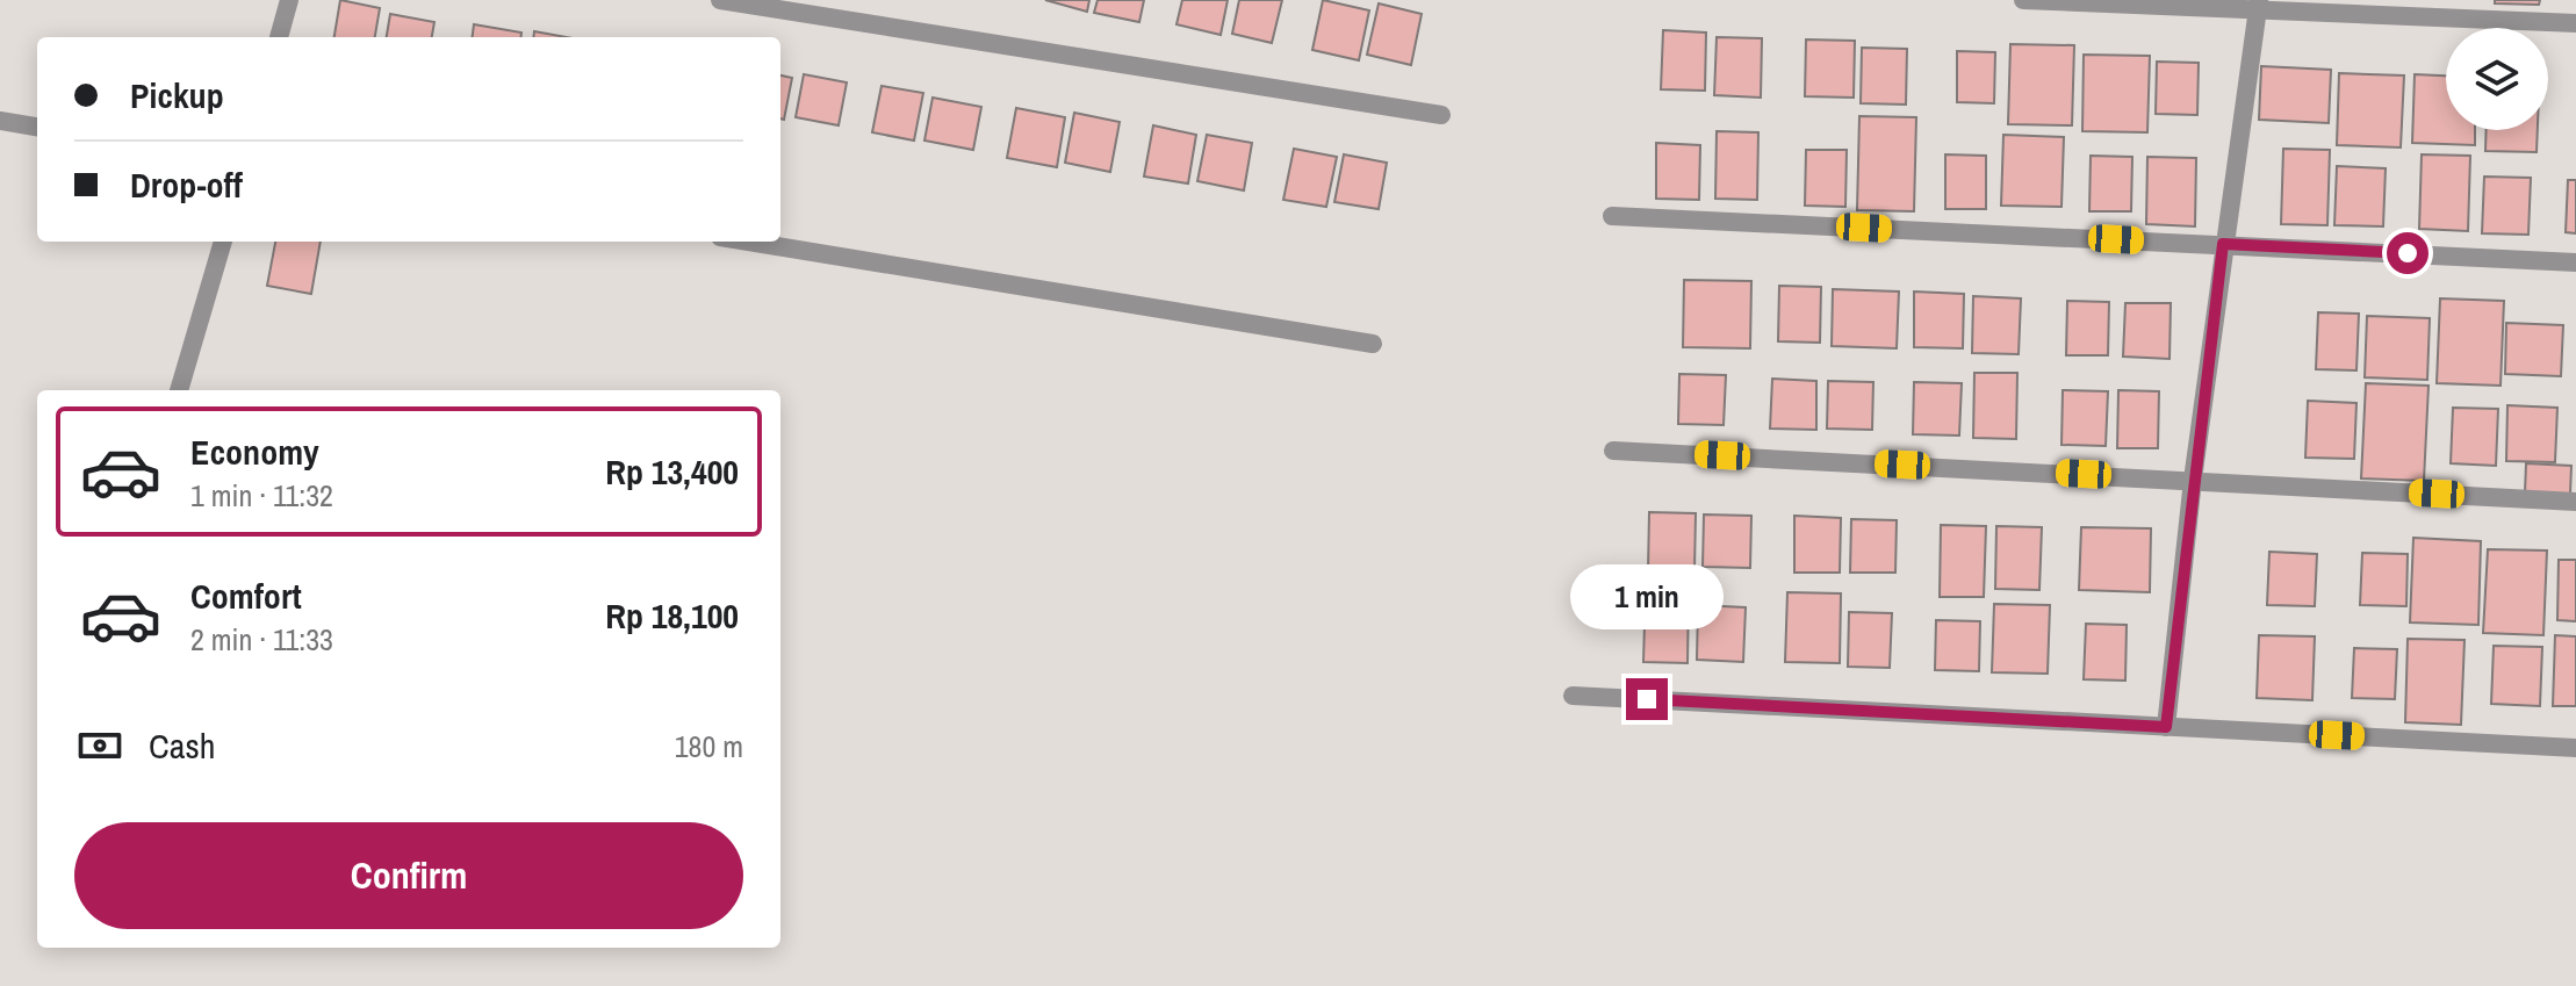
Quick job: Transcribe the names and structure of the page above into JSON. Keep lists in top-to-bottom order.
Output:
{
  "page": {
    "banner": ["Pickup", "Drop-off"],
    "list": [
      {
        "name": "Economy",
        "note": "1 min · 11:32",
        "value": "Rp 13,400"
      },
      {
        "name": "Comfort",
        "note": "2 min · 11:33",
        "value": "Rp 18,100"
      }
    ],
    "bubble": "1 min",
    "pay": ["Cash", "180 m"],
    "buttons": "Confirm"
  }
}
